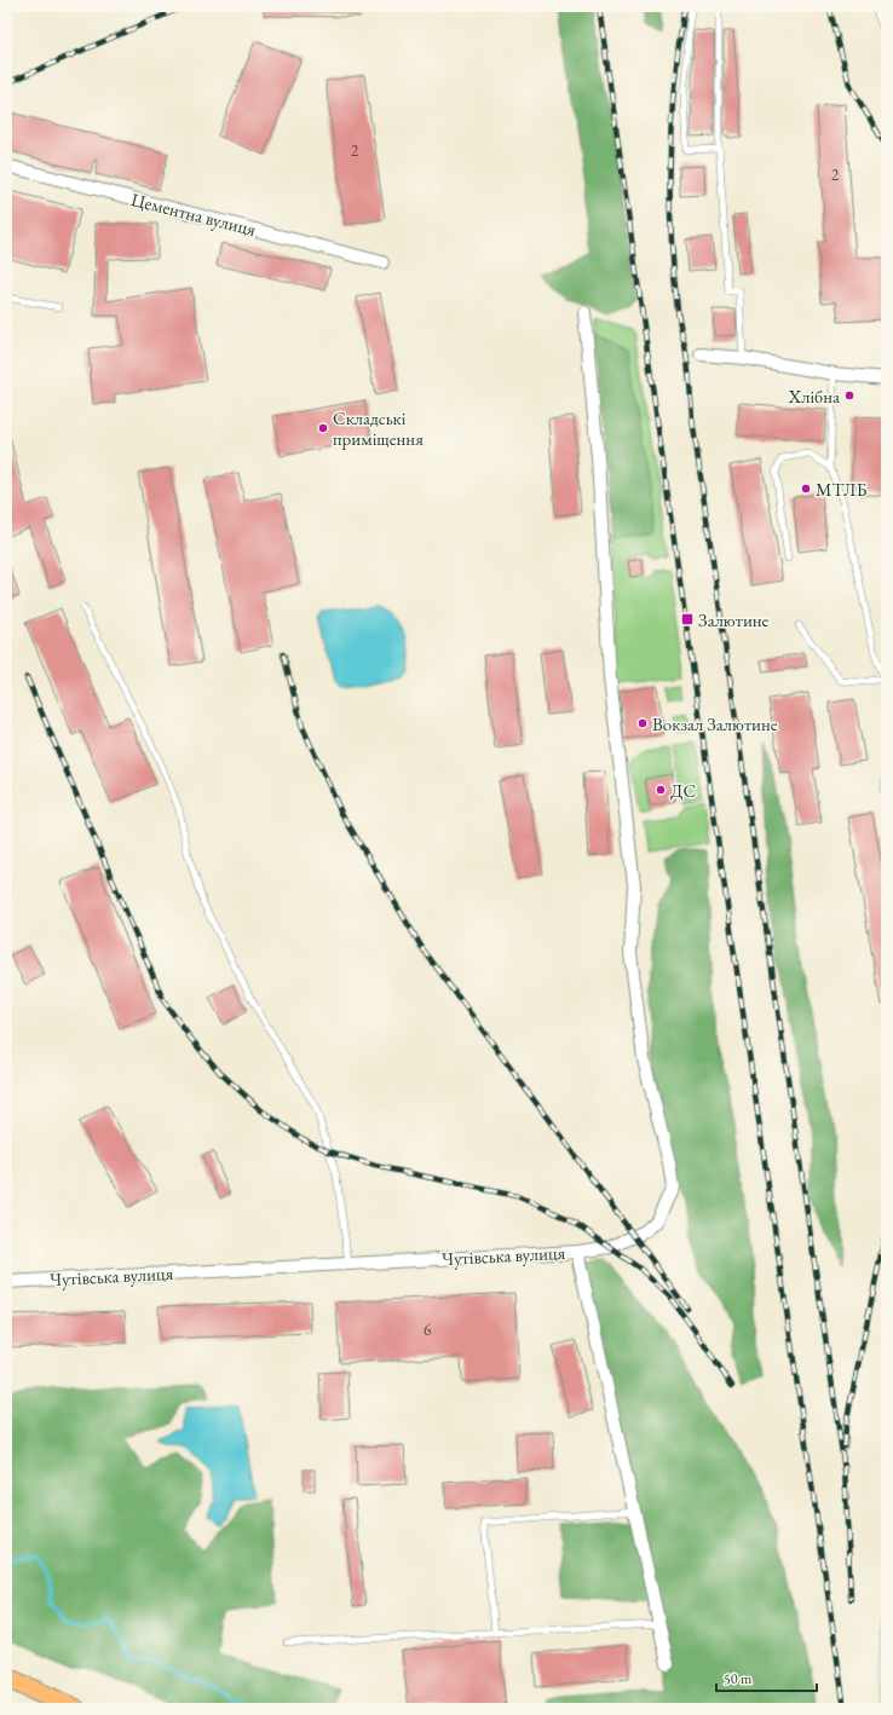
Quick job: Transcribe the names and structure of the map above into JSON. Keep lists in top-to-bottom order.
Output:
{
  "streets": {
    "street": ["Цементна вулиця", "Чутівська вулиця"]
  },
  "places": {
    "other": [
      "Хлібна",
      "Складські приміщення",
      "МТЛБ",
      "Вокзал Залютине",
      "ДС"
    ],
    "transit": ["Залютине"]
  },
  "house_numbers": ["2", "2", "6"],
  "scale_bar": "50 m"
}
